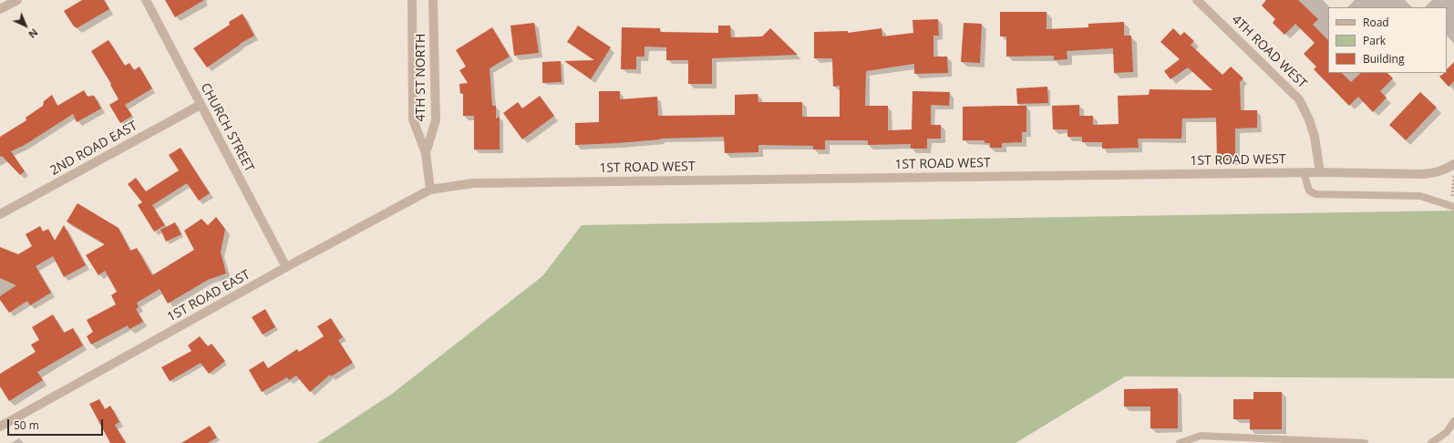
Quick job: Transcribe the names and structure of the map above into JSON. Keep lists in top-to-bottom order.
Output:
{
  "streets": {
    "street": [
      "4TH ROAD WEST",
      "4TH ST NORTH",
      "CHURCH STREET",
      "2ND ROAD EAST",
      "1ST ROAD WEST",
      "1ST ROAD EAST"
    ]
  },
  "crossings": [
    ["4TH ROAD WEST", "1ST ROAD WEST"],
    ["CHURCH STREET", "2ND ROAD EAST"],
    ["CHURCH STREET", "1ST ROAD EAST"],
    ["1ST ROAD WEST", "1ST ROAD EAST"]
  ],
  "legend": ["Road", "Park", "Building"],
  "scale_bar": "50 m",
  "north": "bottom right"
}
